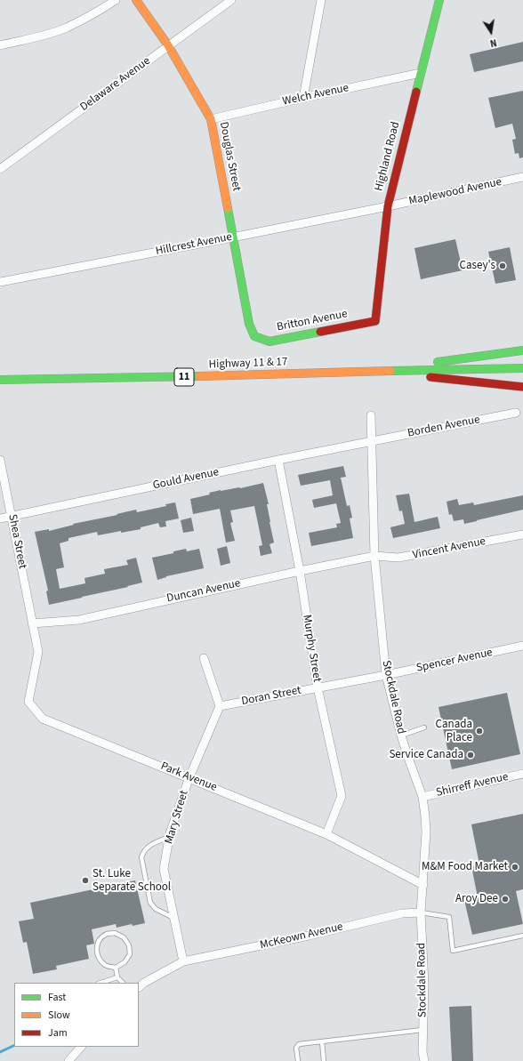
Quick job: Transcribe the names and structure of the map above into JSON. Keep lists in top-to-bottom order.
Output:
{
  "streets": {
    "main road": [
      "Douglas Street",
      "Highland Road",
      "Britton Avenue",
      "Highway 11 & 17",
      "11"
    ],
    "street": [
      "Delaware Avenue",
      "Welch Avenue",
      "Maplewood Avenue",
      "Hillcrest Avenue",
      "Borden Avenue",
      "Gould Avenue",
      "Shea Street",
      "Vincent Avenue",
      "Duncan Avenue",
      "Murphy Street",
      "Spencer Avenue",
      "Doran Street",
      "Stockdale Road",
      "Park Avenue",
      "Shirreff Avenue",
      "Mary Street",
      "McKeown Avenue"
    ]
  },
  "crossings": [
    ["Delaware Avenue", "Douglas Street"],
    ["Welch Avenue", "Douglas Street"],
    ["Welch Avenue", "Highland Road"],
    ["Douglas Street", "Hillcrest Avenue"],
    ["Douglas Street", "Britton Avenue"],
    ["Highland Road", "Maplewood Avenue"],
    ["Highland Road", "Hillcrest Avenue"],
    ["Highland Road", "Britton Avenue"],
    ["Maplewood Avenue", "Hillcrest Avenue"],
    ["Borden Avenue", "Gould Avenue"],
    ["Borden Avenue", "Stockdale Road"],
    ["Gould Avenue", "Shea Street"],
    ["Gould Avenue", "Murphy Street"],
    ["Gould Avenue", "Stockdale Road"],
    ["Shea Street", "Duncan Avenue"],
    ["Shea Street", "Park Avenue"],
    ["Vincent Avenue", "Duncan Avenue"],
    ["Vincent Avenue", "Stockdale Road"],
    ["Duncan Avenue", "Murphy Street"],
    ["Duncan Avenue", "Stockdale Road"],
    ["Duncan Avenue", "Park Avenue"],
    ["Murphy Street", "Doran Street"],
    ["Murphy Street", "Park Avenue"],
    ["Spencer Avenue", "Doran Street"],
    ["Spencer Avenue", "Stockdale Road"],
    ["Doran Street", "Stockdale Road"],
    ["Doran Street", "Mary Street"],
    ["Stockdale Road", "Park Avenue"],
    ["Stockdale Road", "Shirreff Avenue"],
    ["Stockdale Road", "McKeown Avenue"],
    ["Park Avenue", "Mary Street"],
    ["Mary Street", "McKeown Avenue"]
  ],
  "places": [
    "Casey's",
    "Canada Place",
    "Service Canada",
    "M&M Food Market",
    "St. Luke Separate School",
    "Aroy Dee"
  ],
  "legend": ["Fast", "Slow", "Jam"],
  "north": "bottom"
}
